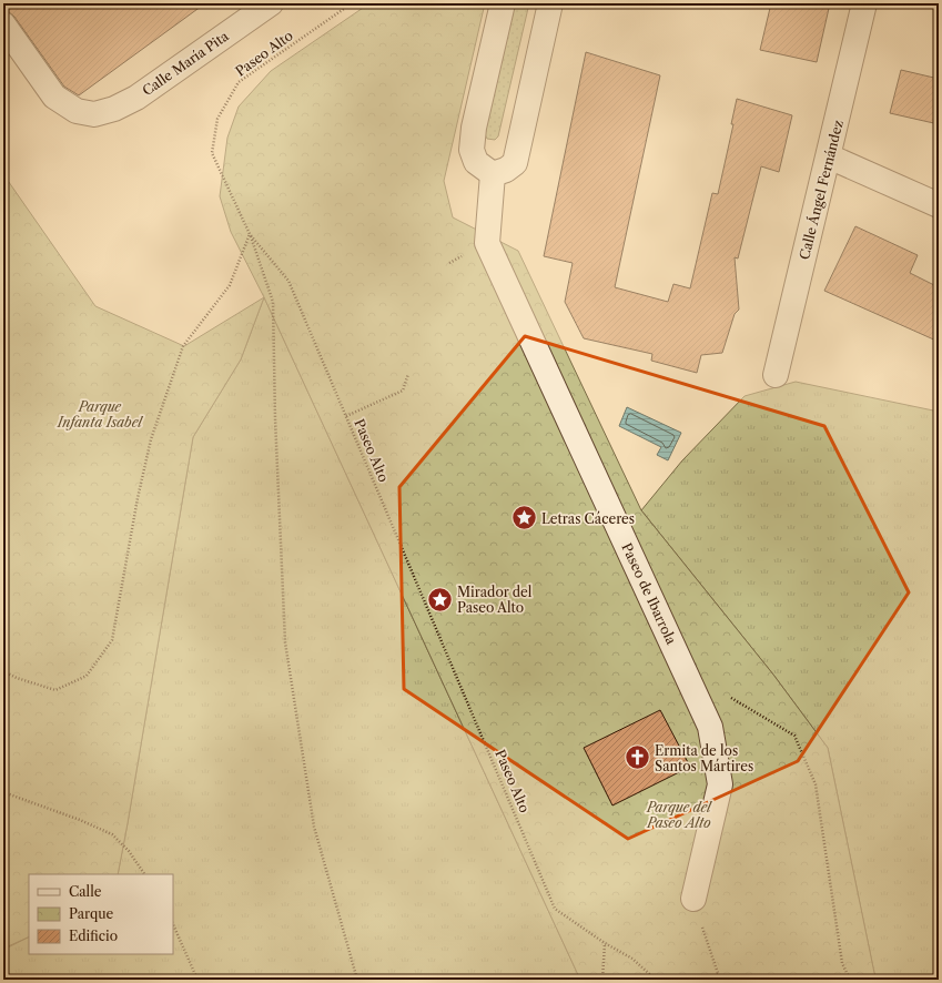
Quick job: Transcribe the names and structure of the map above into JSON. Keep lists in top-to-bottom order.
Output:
{
  "streets": {
    "street": ["Calle María Pita", "Calle Ángel Fernández", "Paseo de Ibarrola"],
    "path": ["Paseo Alto"]
  },
  "parks": ["Parque Infanta Isabel", "Parque del Paseo Alto"],
  "places": {
    "place": ["Letras Cáceres", "Mirador del Paseo Alto"],
    "church": ["Ermita de los Santos Mártires"]
  },
  "legend": ["Calle", "Parque", "Edificio"]
}
